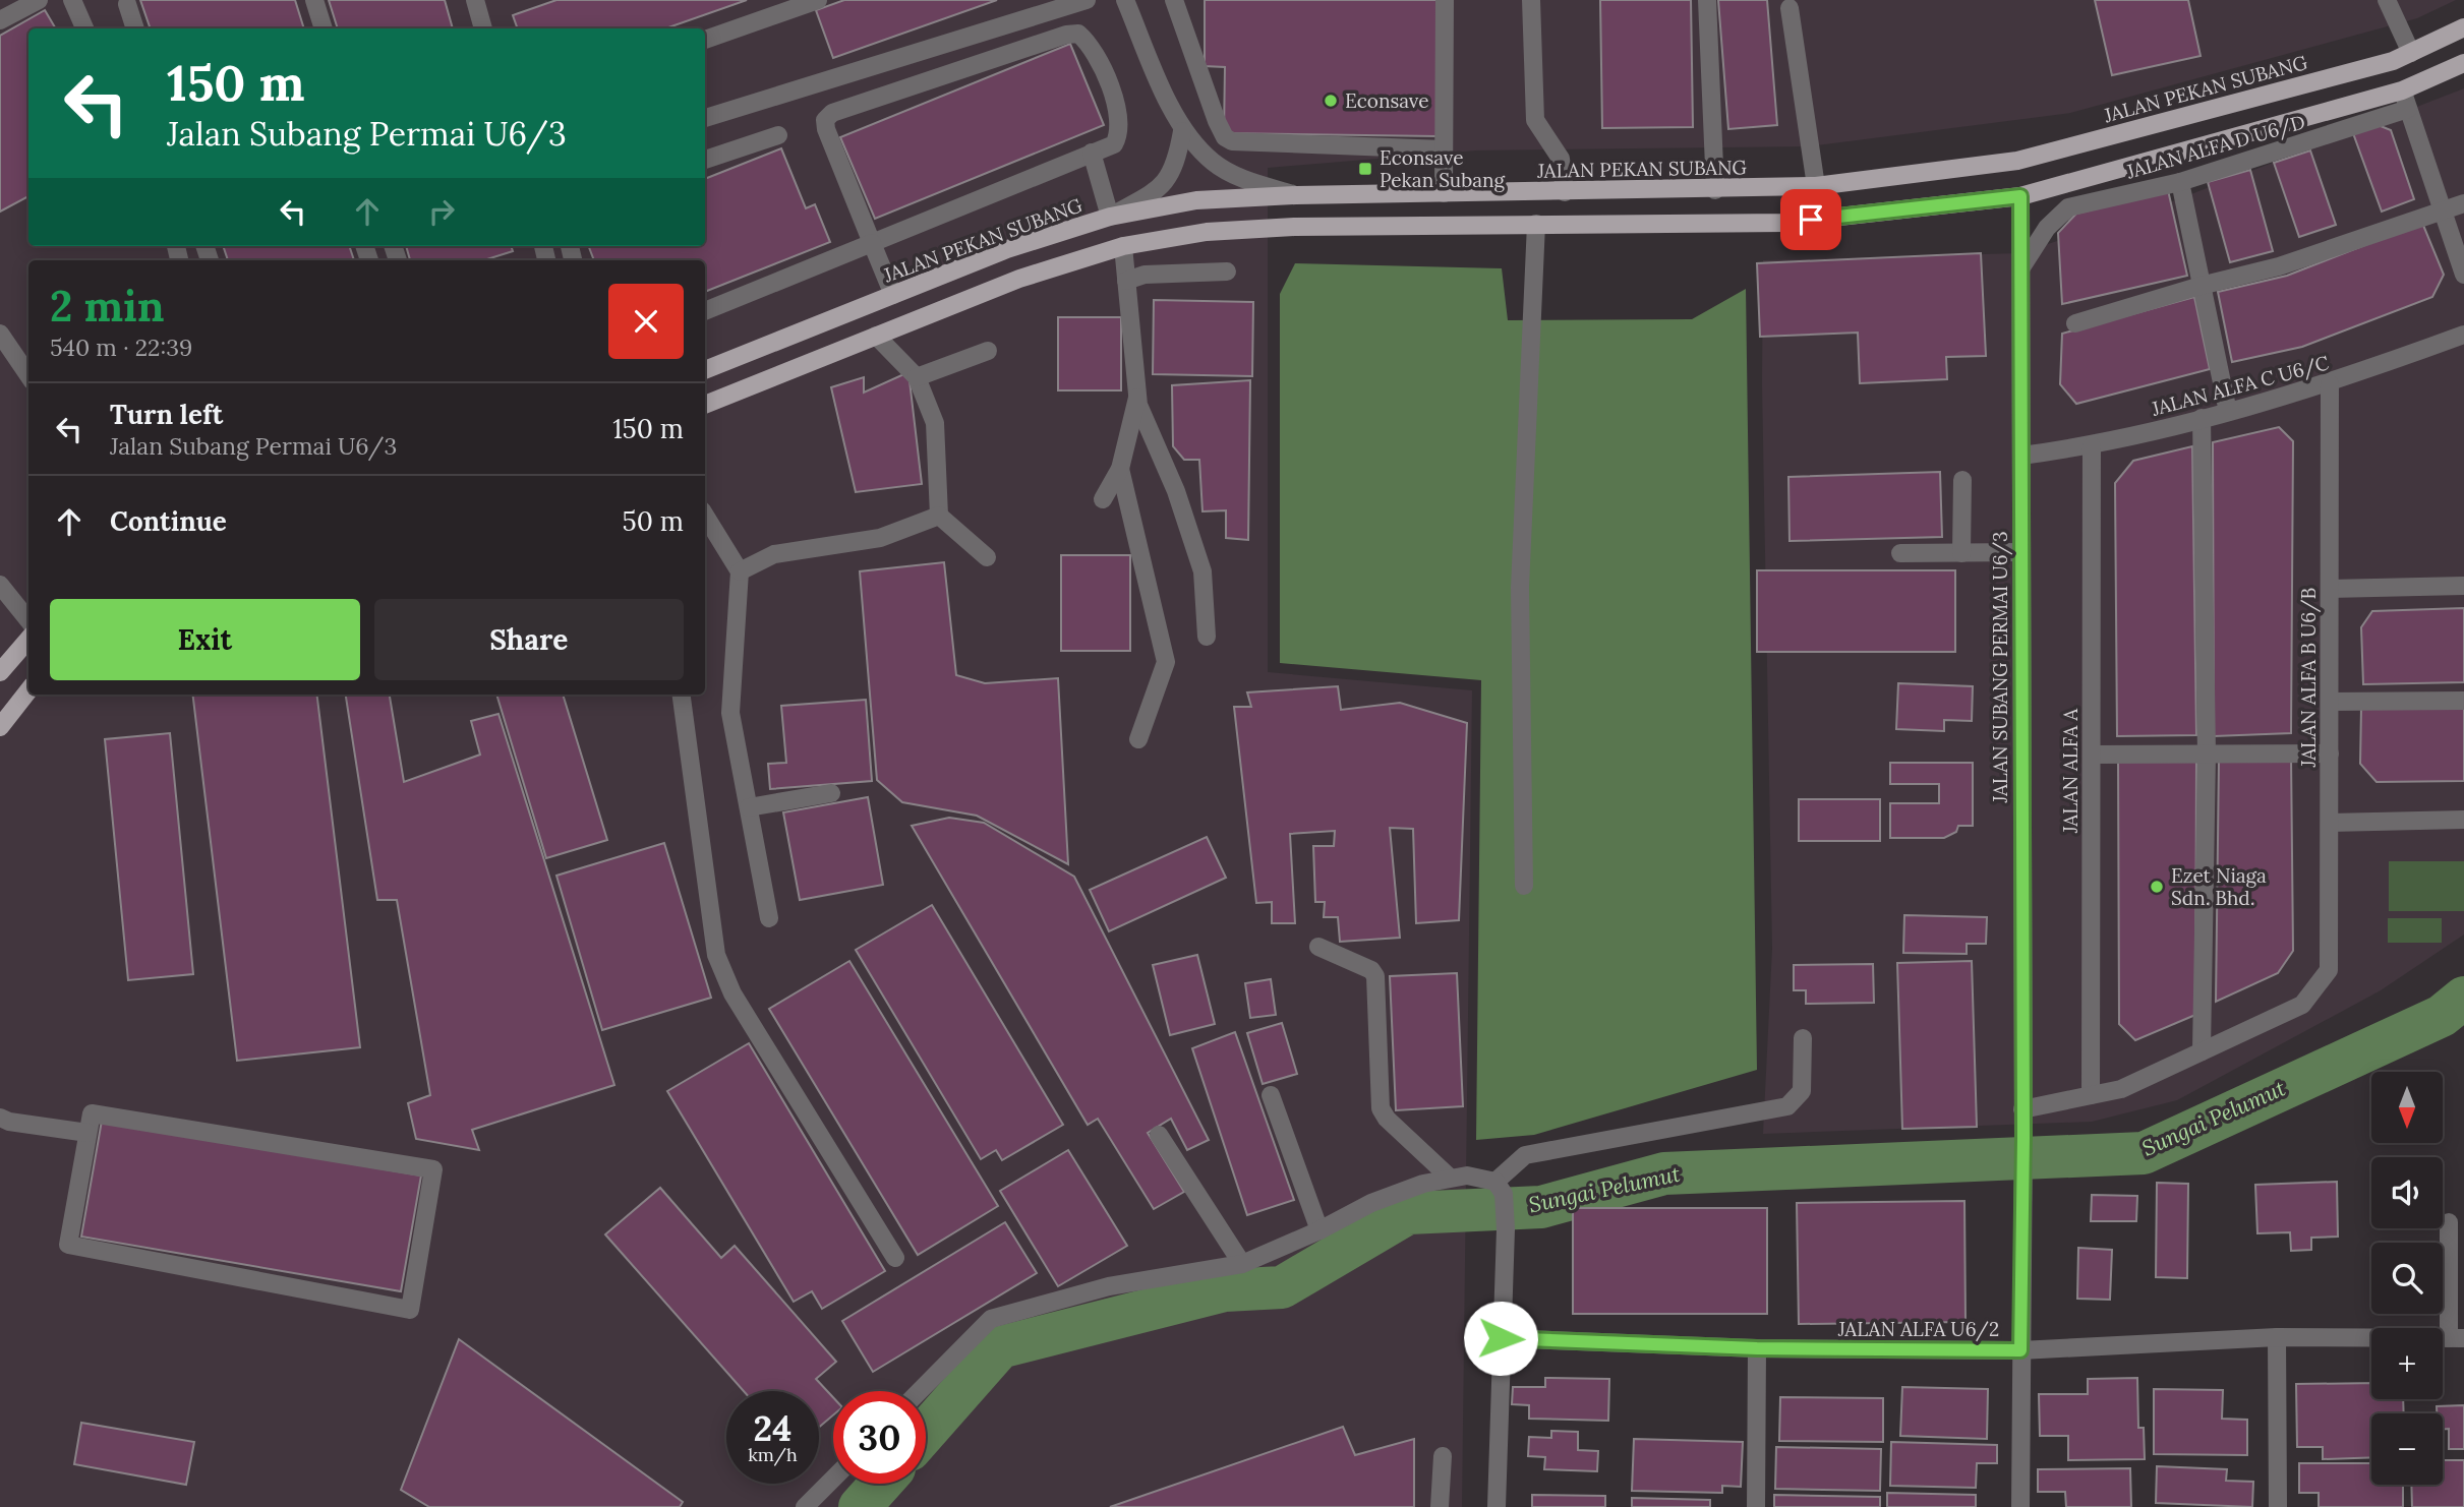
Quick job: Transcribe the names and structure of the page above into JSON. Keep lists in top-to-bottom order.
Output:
{
  "streets": {
    "main road": ["JALAN PEKAN SUBANG"],
    "street": [
      "JALAN ALFA D U6/D",
      "JALAN ALFA C U6/C",
      "JALAN SUBANG PERMAI U6/3",
      "JALAN ALFA B U6/B",
      "JALAN ALFA A",
      "JALAN ALFA U6/2"
    ]
  },
  "crossings": [
    ["JALAN ALFA D U6/D", "JALAN SUBANG PERMAI U6/3"],
    ["JALAN ALFA C U6/C", "JALAN SUBANG PERMAI U6/3"],
    ["JALAN ALFA C U6/C", "JALAN ALFA B U6/B"],
    ["JALAN ALFA C U6/C", "JALAN ALFA A"],
    ["JALAN SUBANG PERMAI U6/3", "JALAN ALFA U6/2"]
  ],
  "water": ["Sungai Pelumut"],
  "places": {
    "other": ["Econsave", "Ezet Niaga Sdn. Bhd."],
    "transit": ["Econsave Pekan Subang"]
  },
  "north": "bottom",
  "page": {
    "turn": ["150 m", "Jalan Subang Permai U6/3"],
    "heading": ["2 min", "540 m · 22:39"],
    "list": [
      {
        "name": "Turn left",
        "note": "Jalan Subang Permai U6/3",
        "value": "150 m"
      },
      {
        "name": "Continue",
        "value": "50 m"
      }
    ],
    "buttons": ["Exit", "Share"],
    "map_buttons": ["+", "−"],
    "speed": "24 km/h",
    "limit": "30"
  }
}
